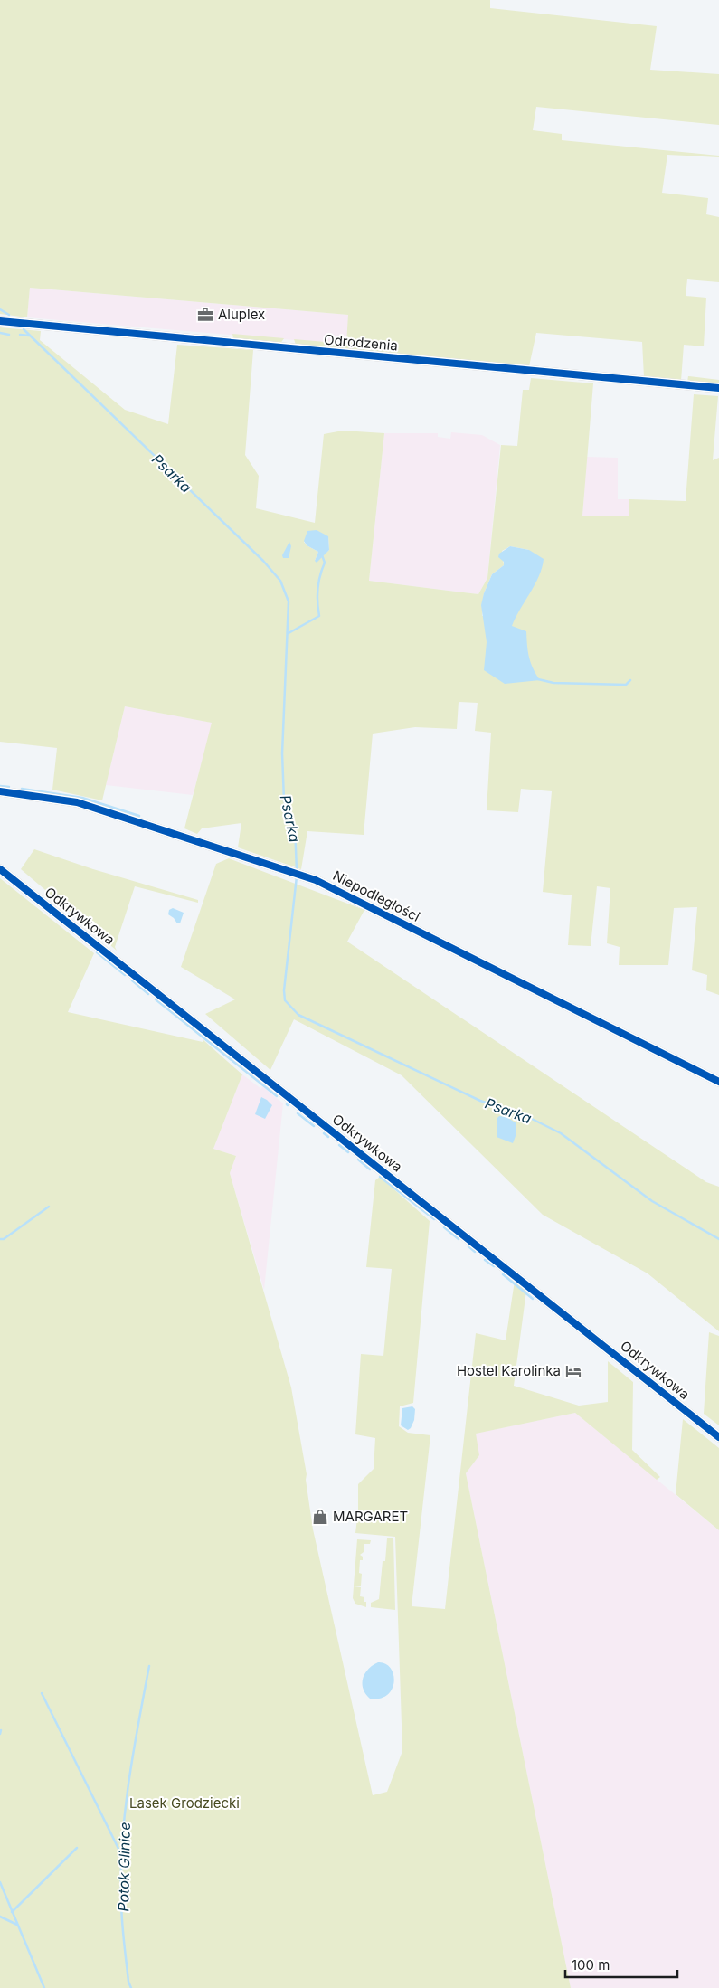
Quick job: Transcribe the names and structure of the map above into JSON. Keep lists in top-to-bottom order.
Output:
{
  "streets": {
    "street": ["Odrodzenia", "Niepodległości", "Odkrywkowa"]
  },
  "water": ["Psarka", "Potok Glinice"],
  "parks": ["Lasek Grodziecki"],
  "places": {
    "office": ["Aluplex"],
    "hotel": ["Hostel Karolinka"],
    "shop": ["MARGARET"]
  },
  "scale_bar": "100 m"
}
